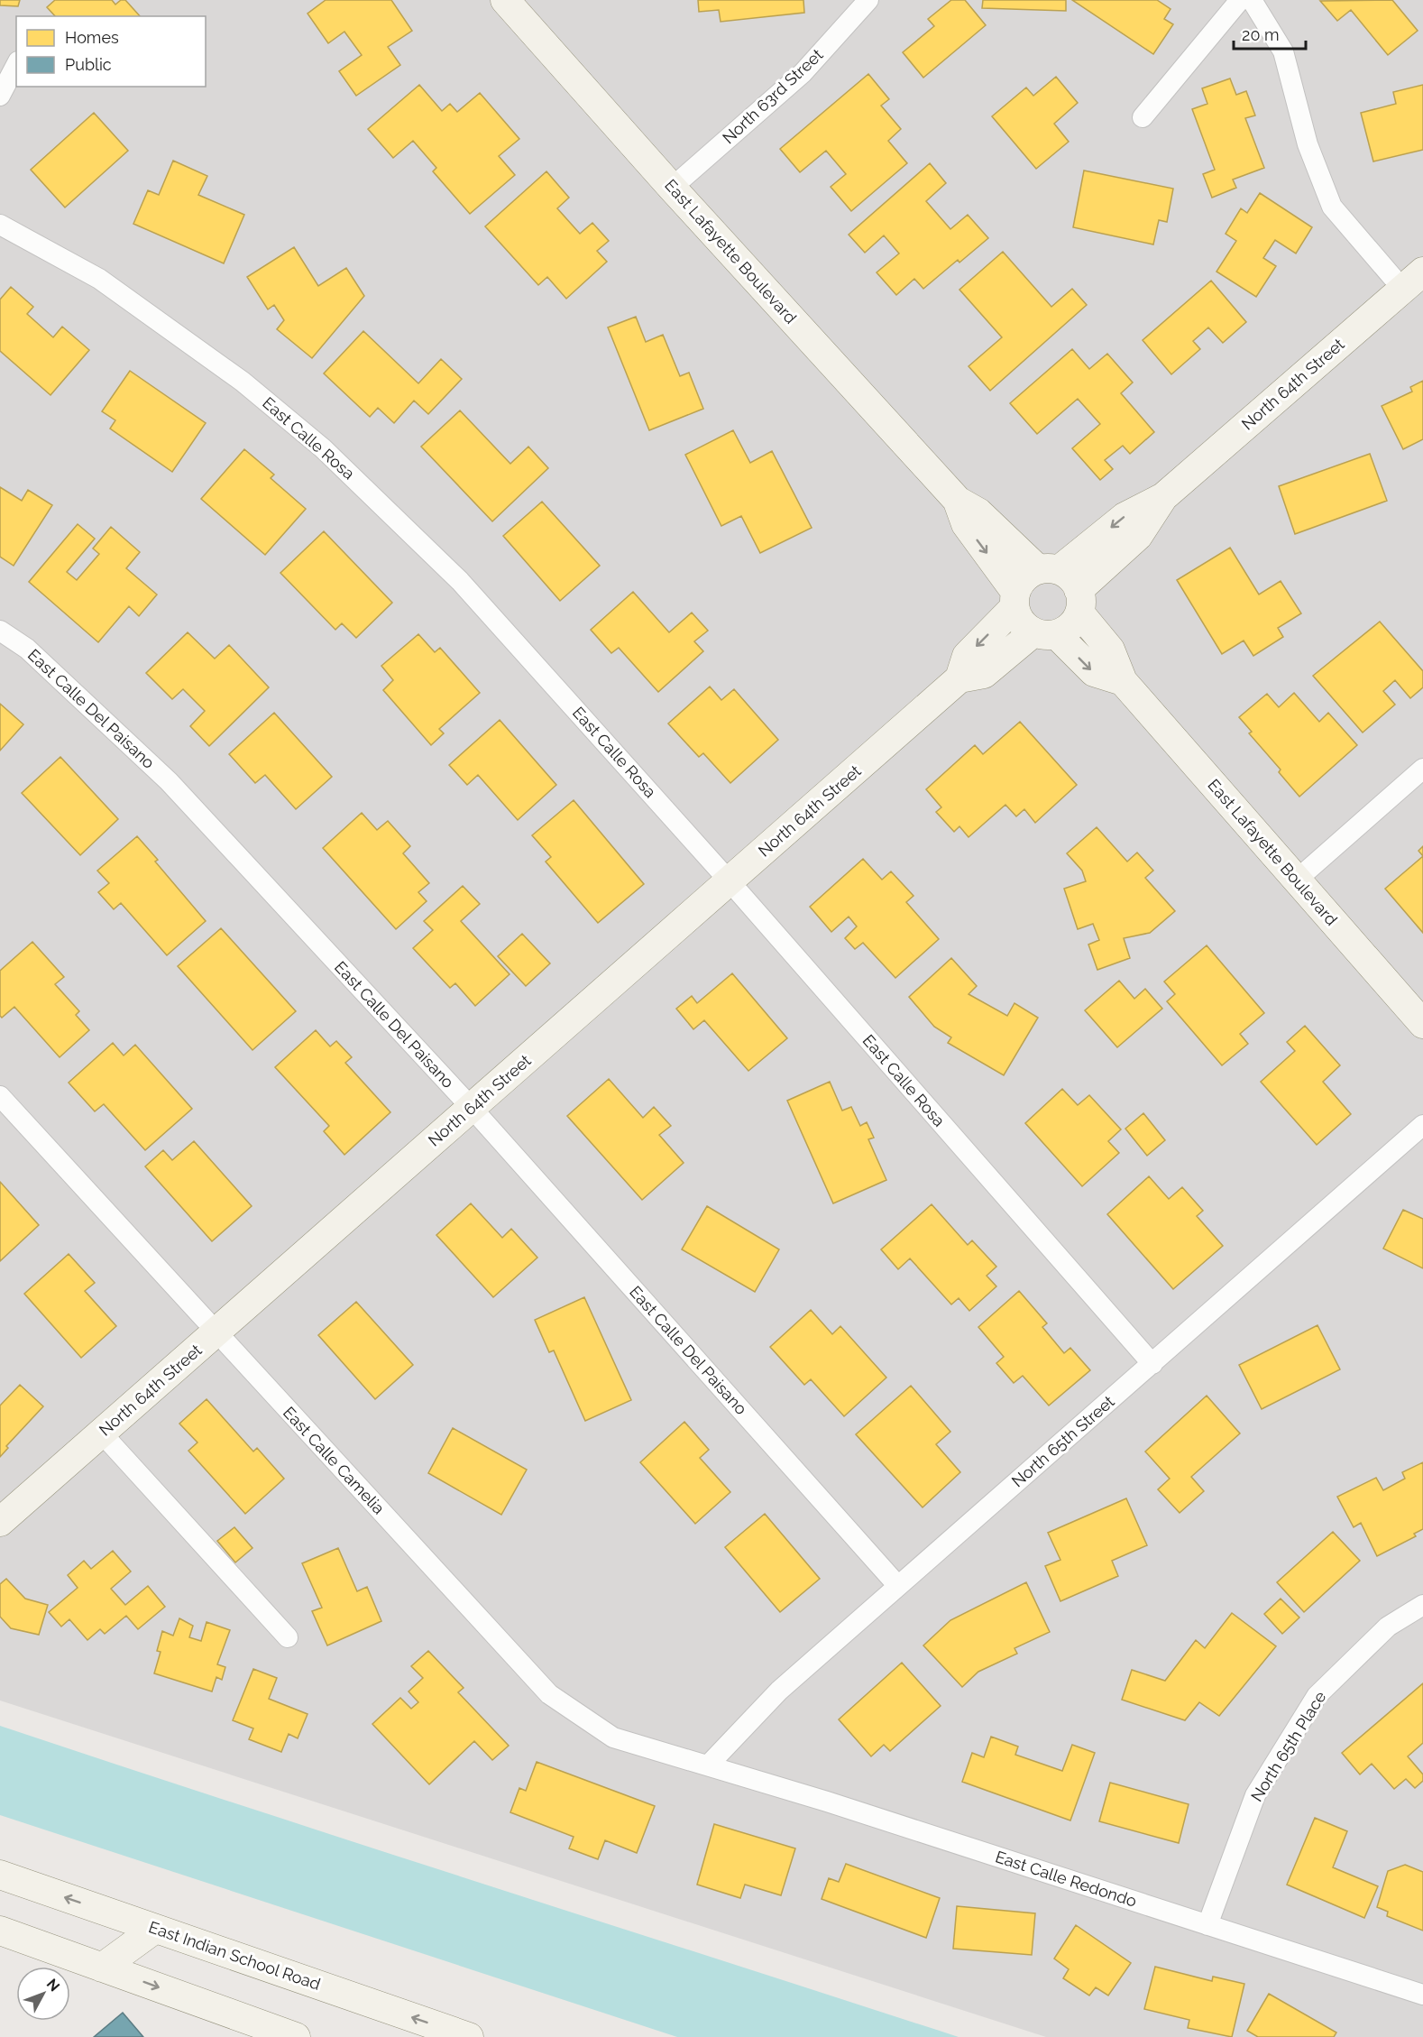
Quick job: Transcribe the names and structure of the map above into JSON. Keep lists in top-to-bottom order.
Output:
{
  "streets": {
    "street": [
      "North 63rd Street",
      "East Lafayette Boulevard",
      "North 64th Street",
      "East Calle Rosa",
      "East Calle Del Paisano",
      "North 65th Street",
      "East Calle Camelia",
      "North 65th Place",
      "East Calle Redondo",
      "East Indian School Road"
    ]
  },
  "crossings": [
    ["North 63rd Street", "East Lafayette Boulevard"],
    ["East Lafayette Boulevard", "North 64th Street"],
    ["North 64th Street", "East Calle Rosa"],
    ["North 64th Street", "East Calle Del Paisano"],
    ["North 64th Street", "East Calle Camelia"],
    ["East Calle Rosa", "North 65th Street"],
    ["East Calle Del Paisano", "North 65th Street"],
    ["North 65th Street", "East Calle Camelia"],
    ["North 65th Street", "East Calle Redondo"],
    ["East Calle Camelia", "East Calle Redondo"],
    ["North 65th Place", "East Calle Redondo"]
  ],
  "legend": ["Homes", "Public"],
  "scale_bar": "20 m",
  "north": "top right"
}
